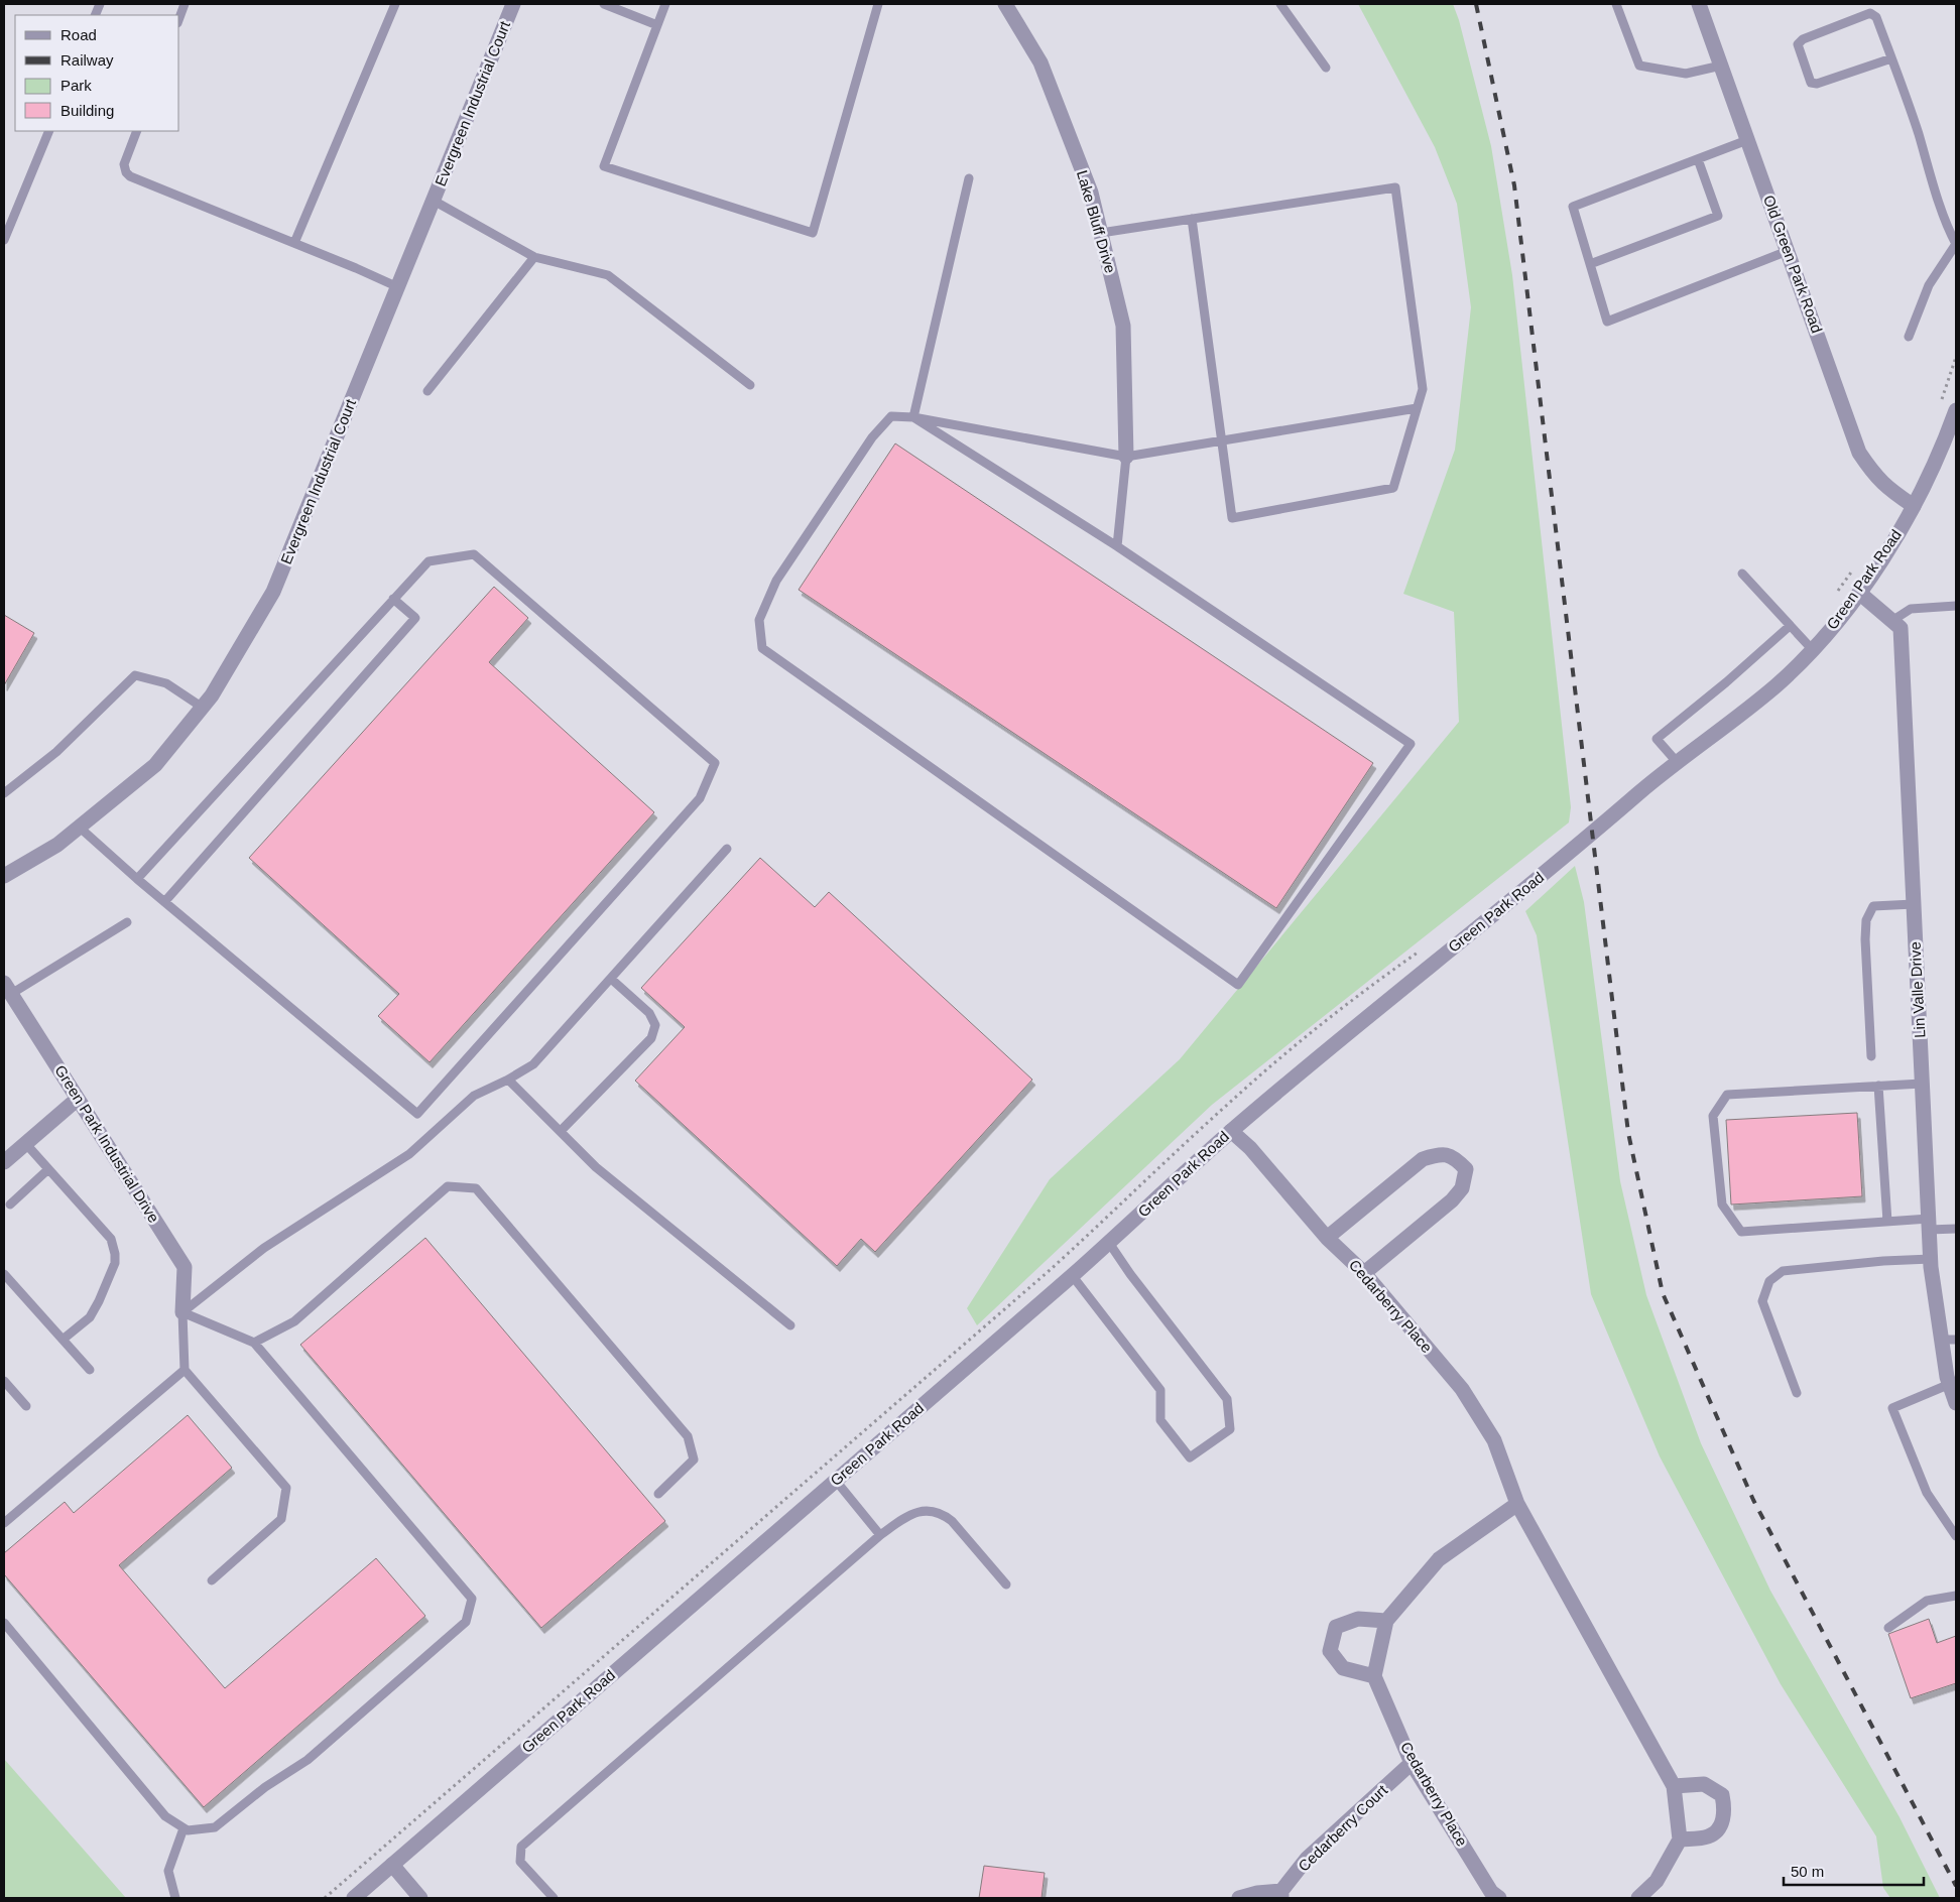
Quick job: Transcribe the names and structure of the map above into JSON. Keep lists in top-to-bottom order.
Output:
{
  "streets": {
    "street": [
      "Evergreen Industrial Court",
      "Lake Bluff Drive",
      "Old Green Park Road",
      "Green Park Road",
      "Lin Valle Drive",
      "Green Park Industrial Drive",
      "Cedarberry Place",
      "Cedarberry Court"
    ]
  },
  "crossings": [
    ["Old Green Park Road", "Green Park Road"],
    ["Green Park Road", "Cedarberry Place"],
    ["Cedarberry Place", "Cedarberry Court"]
  ],
  "legend": [
    "Road",
    "Railway",
    "Park",
    "Building"
  ],
  "scale_bar": "50 m"
}
